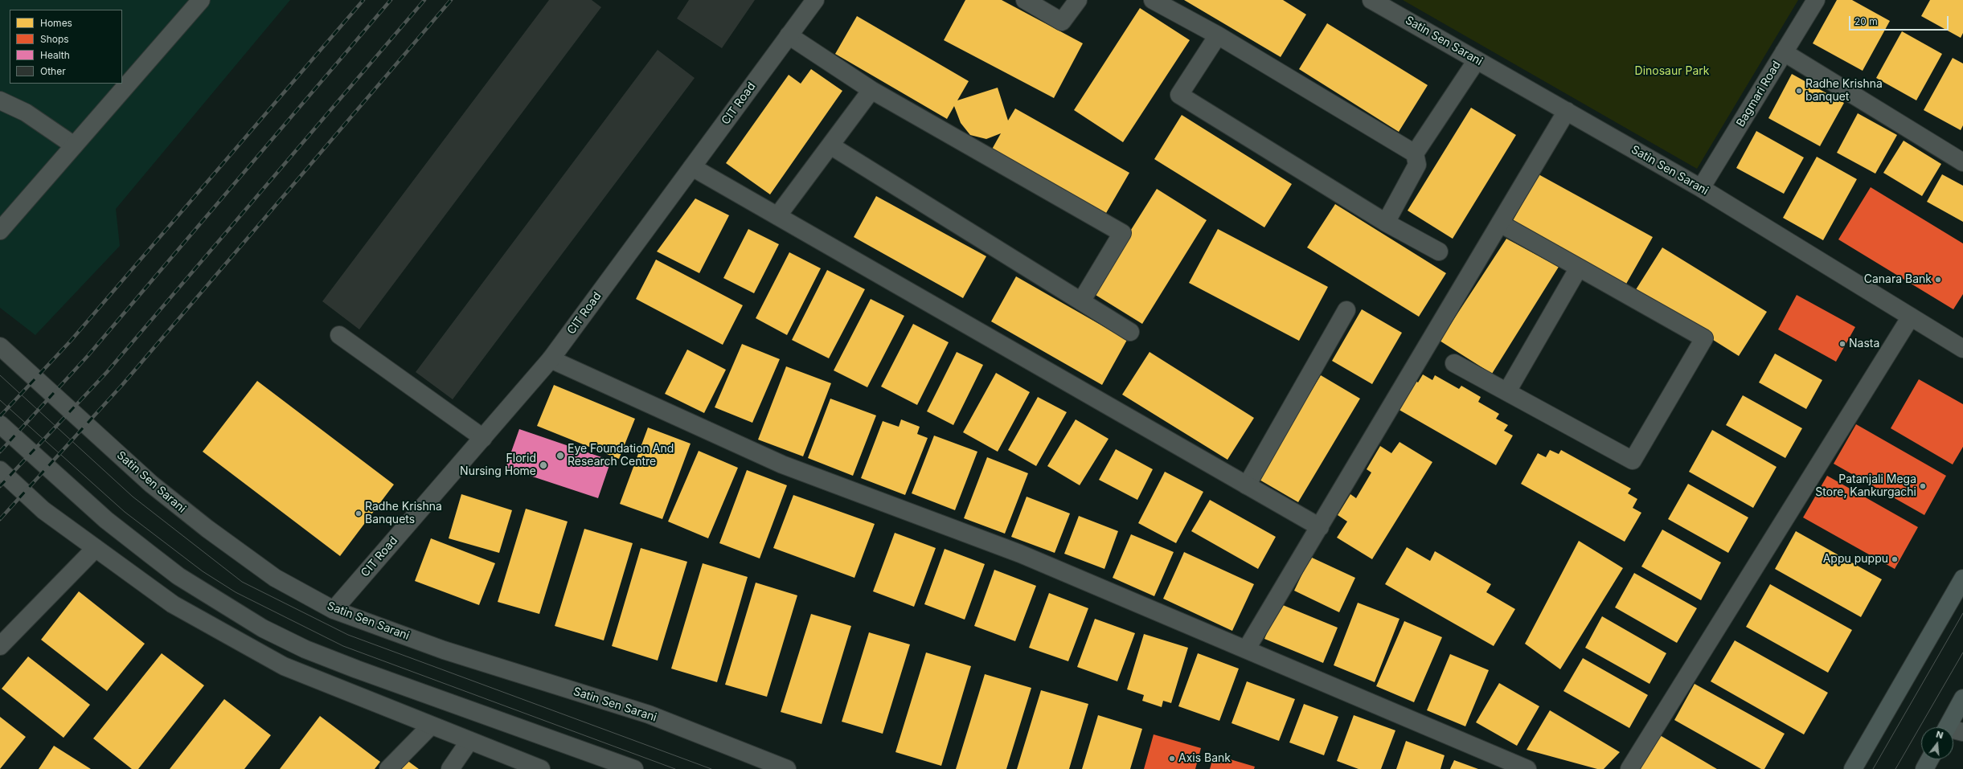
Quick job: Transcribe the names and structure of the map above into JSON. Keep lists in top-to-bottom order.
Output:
{
  "streets": {
    "street": ["Satin Sen Sarani", "Bagmari Road", "CIT Road"]
  },
  "crossings": [
    ["Satin Sen Sarani", "Bagmari Road"],
    ["Satin Sen Sarani", "CIT Road"]
  ],
  "parks": ["Dinosaur Park"],
  "places": [
    "Radhe Krishna banquet",
    "Canara Bank",
    "Nasta",
    "Eye Foundation And Research Centre",
    "Florid Nursing Home",
    "Patanjali Mega Store, Kankurgachi",
    "Radhe Krishna Banquets",
    "Appu puppu",
    "Axis Bank"
  ],
  "legend": [
    "Homes",
    "Shops",
    "Health",
    "Other"
  ],
  "scale_bar": "20 m",
  "north": "top"
}
